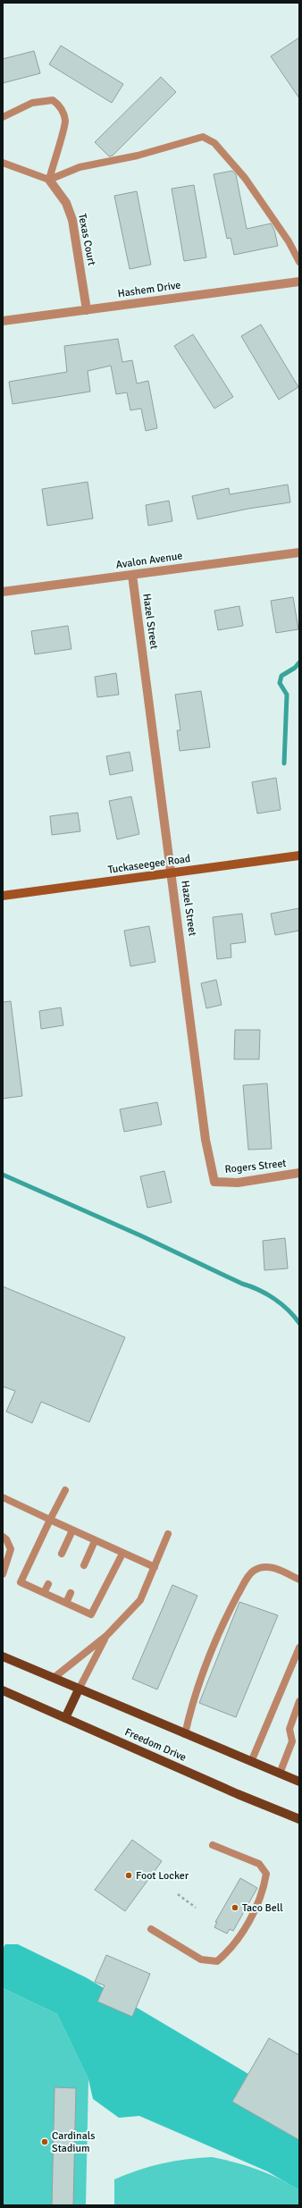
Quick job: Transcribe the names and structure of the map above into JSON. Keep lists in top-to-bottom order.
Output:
{
  "streets": {
    "main road": ["Tuckaseegee Road", "Freedom Drive"],
    "street": [
      "Texas Court",
      "Hashem Drive",
      "Avalon Avenue",
      "Hazel Street",
      "Rogers Street"
    ]
  },
  "crossings": [
    ["Texas Court", "Hashem Drive"],
    ["Avalon Avenue", "Hazel Street"],
    ["Hazel Street", "Tuckaseegee Road"],
    ["Hazel Street", "Rogers Street"]
  ],
  "places": ["Foot Locker", "Taco Bell", "Cardinals Stadium"]
}
